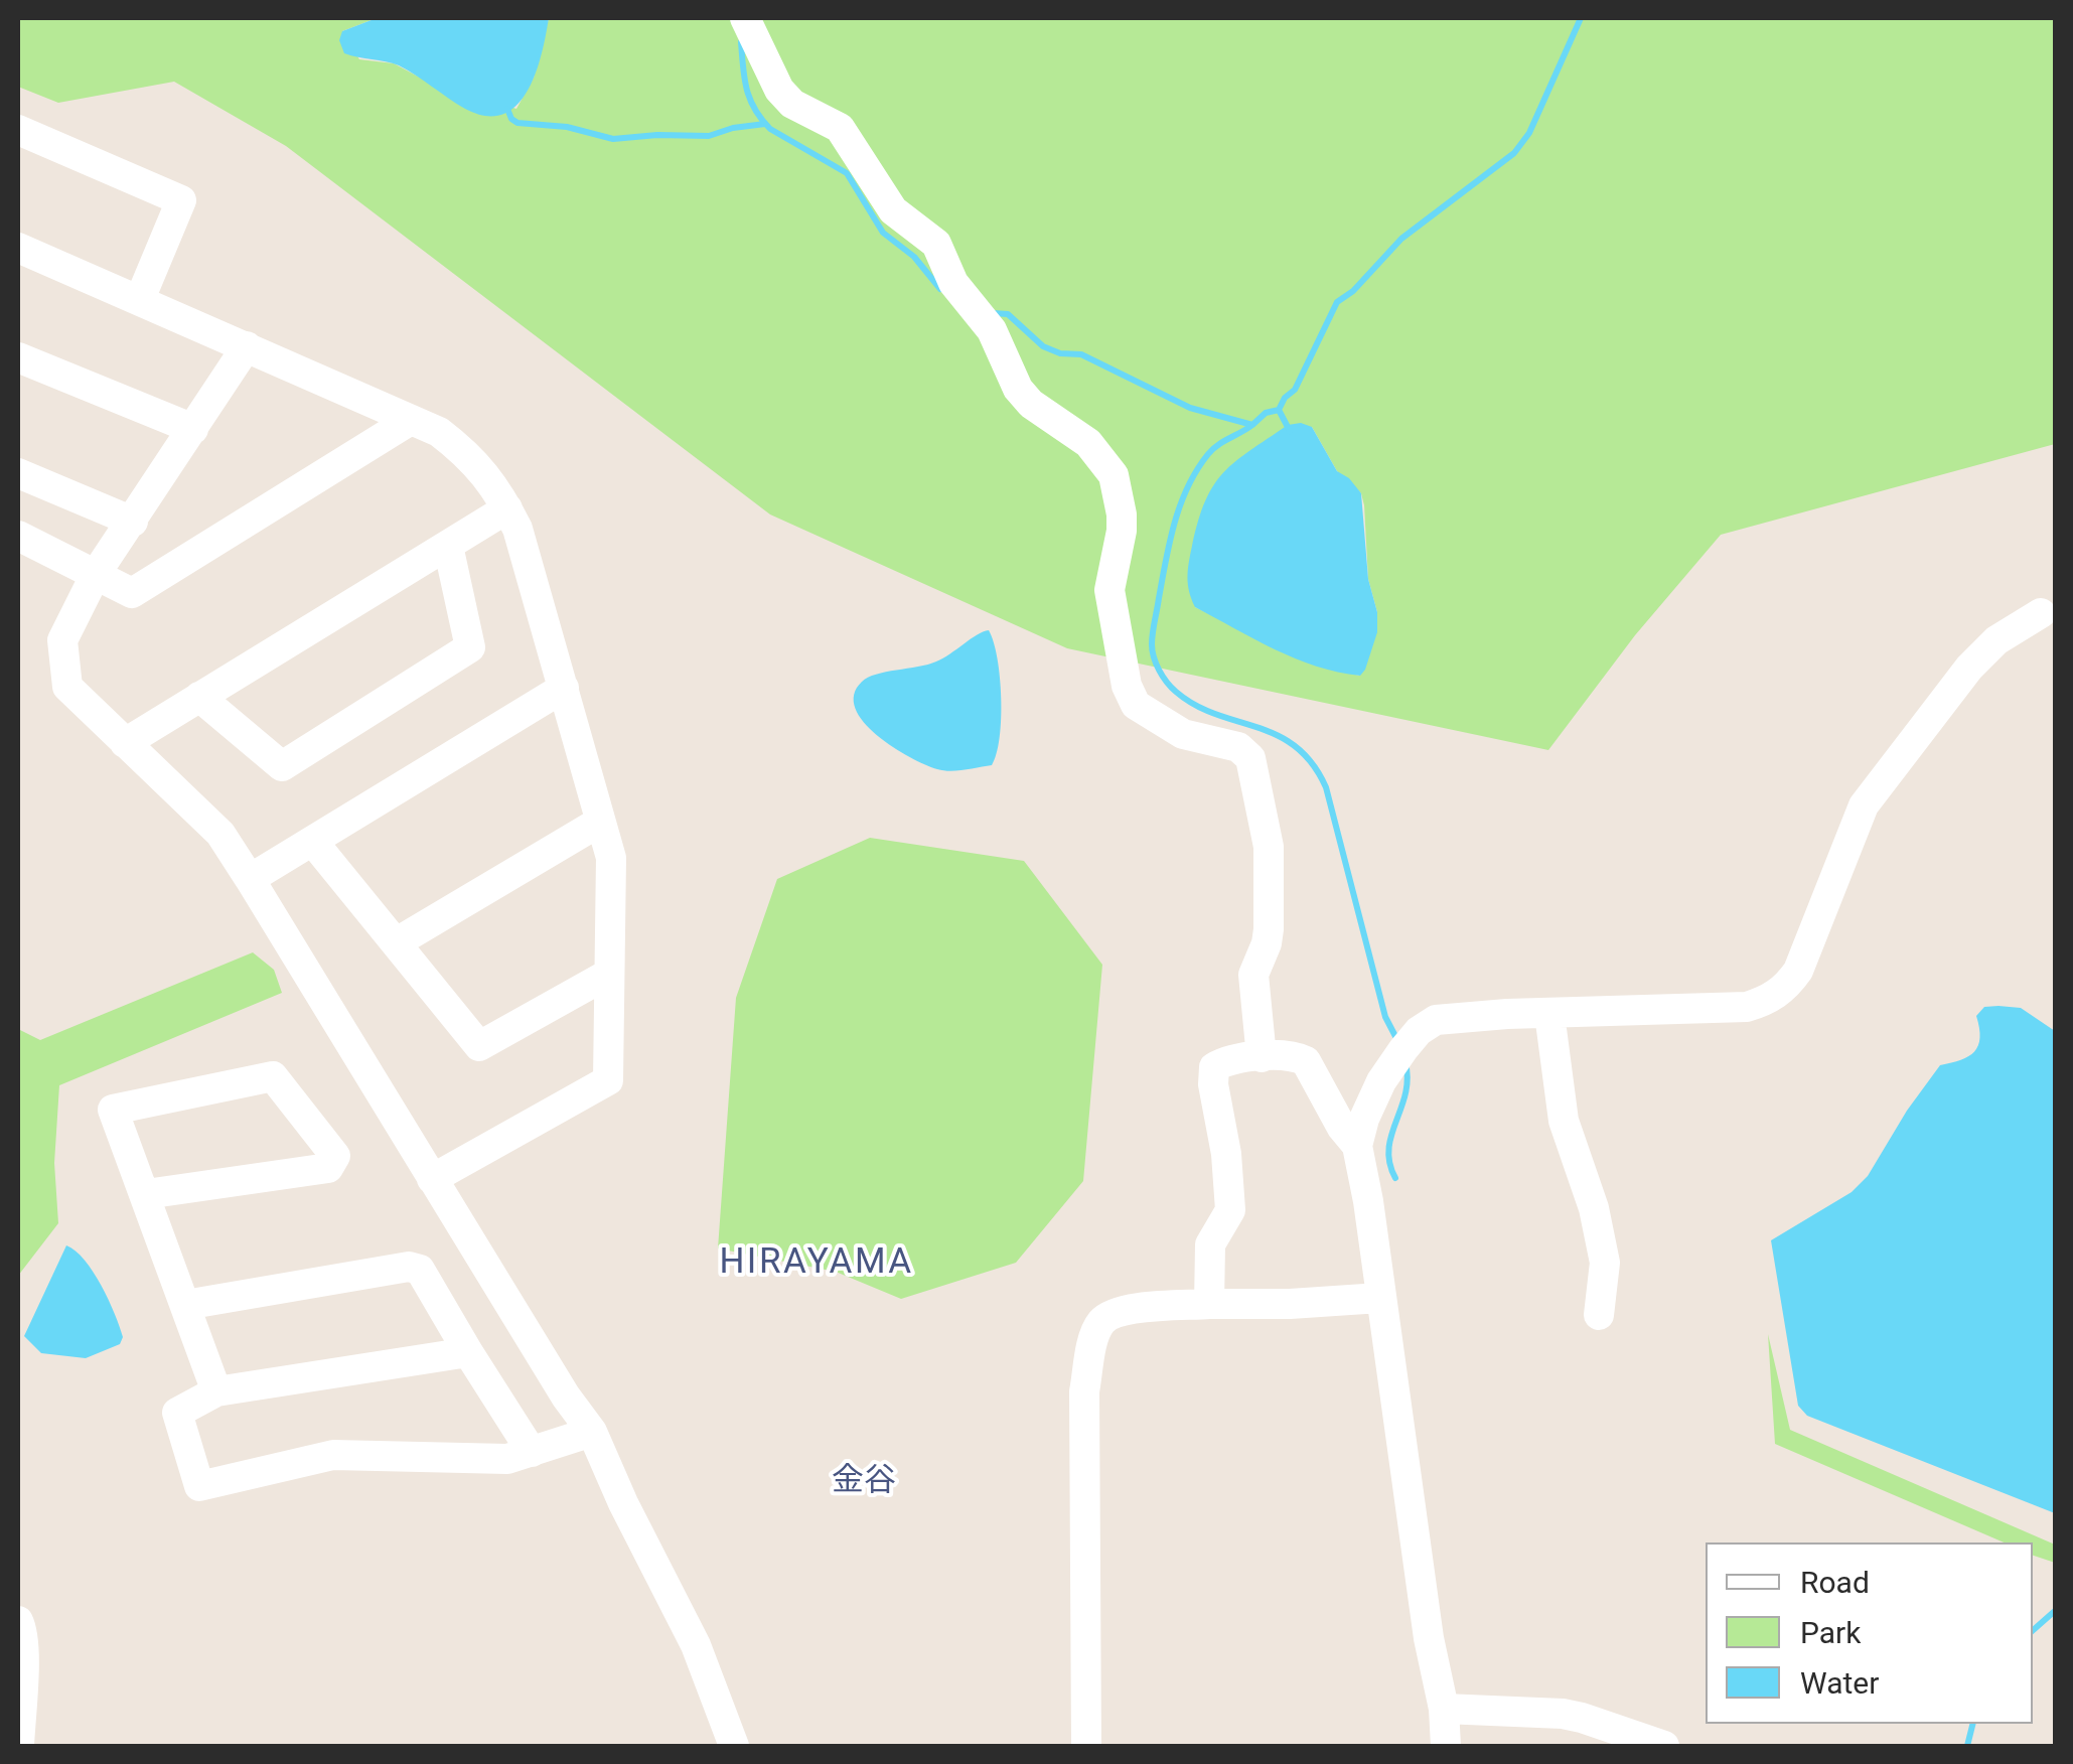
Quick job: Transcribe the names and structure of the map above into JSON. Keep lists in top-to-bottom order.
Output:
{
  "districts": ["HIRAYAMA", "金谷"],
  "legend": ["Road", "Park", "Water"]
}
